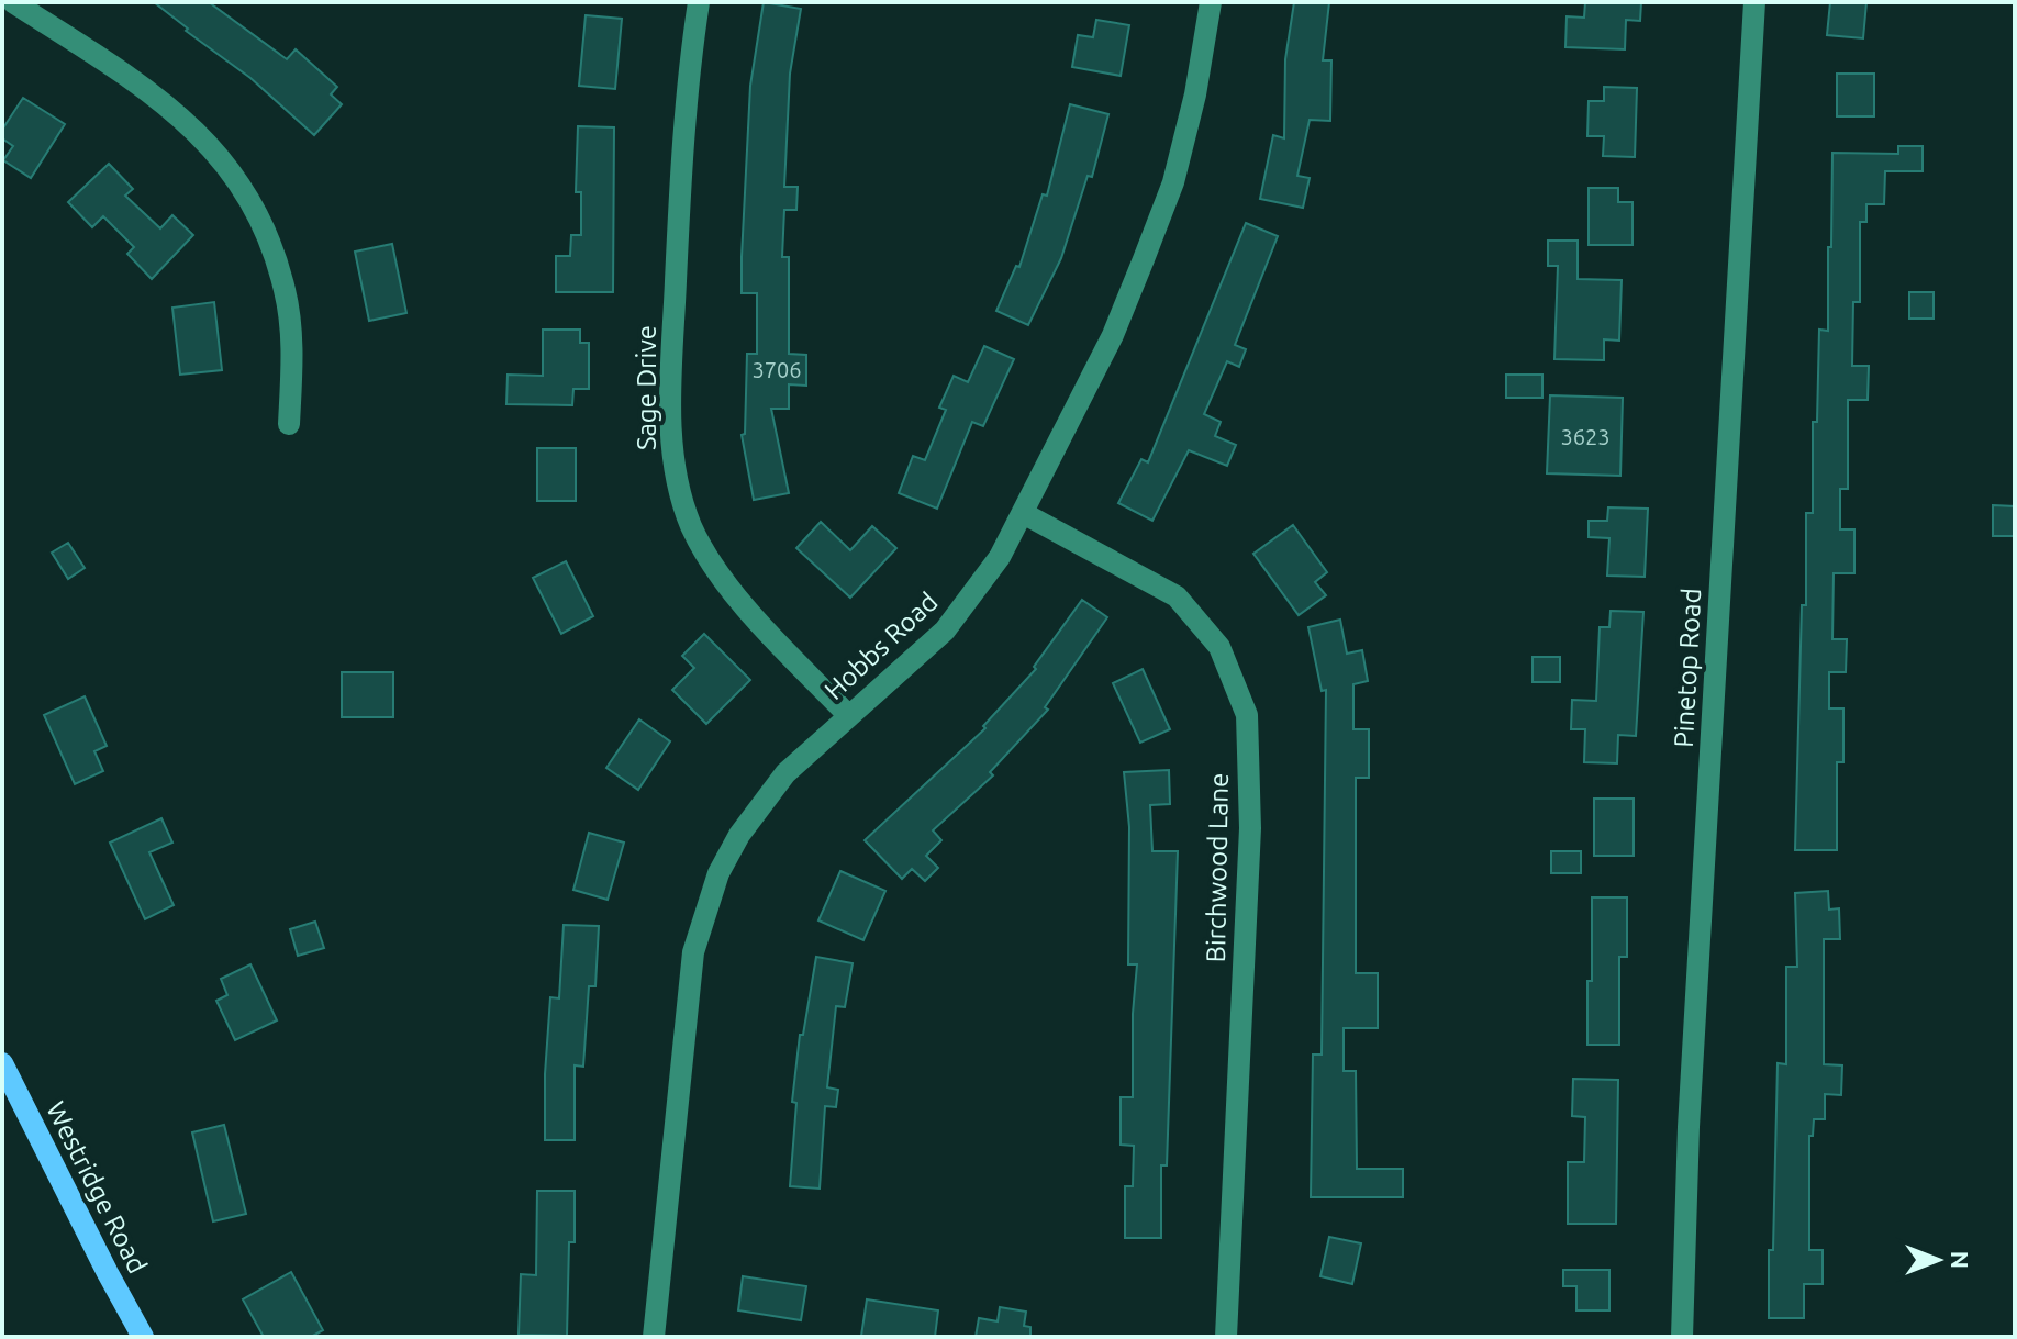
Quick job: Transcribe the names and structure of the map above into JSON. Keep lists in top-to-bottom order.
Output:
{
  "streets": {
    "main road": ["Westridge Road"],
    "street": [
      "Sage Drive",
      "Hobbs Road",
      "Pinetop Road",
      "Birchwood Lane"
    ]
  },
  "crossings": [
    ["Sage Drive", "Hobbs Road"],
    ["Hobbs Road", "Birchwood Lane"]
  ],
  "house_numbers": ["3706", "3623"],
  "north": "right"
}
